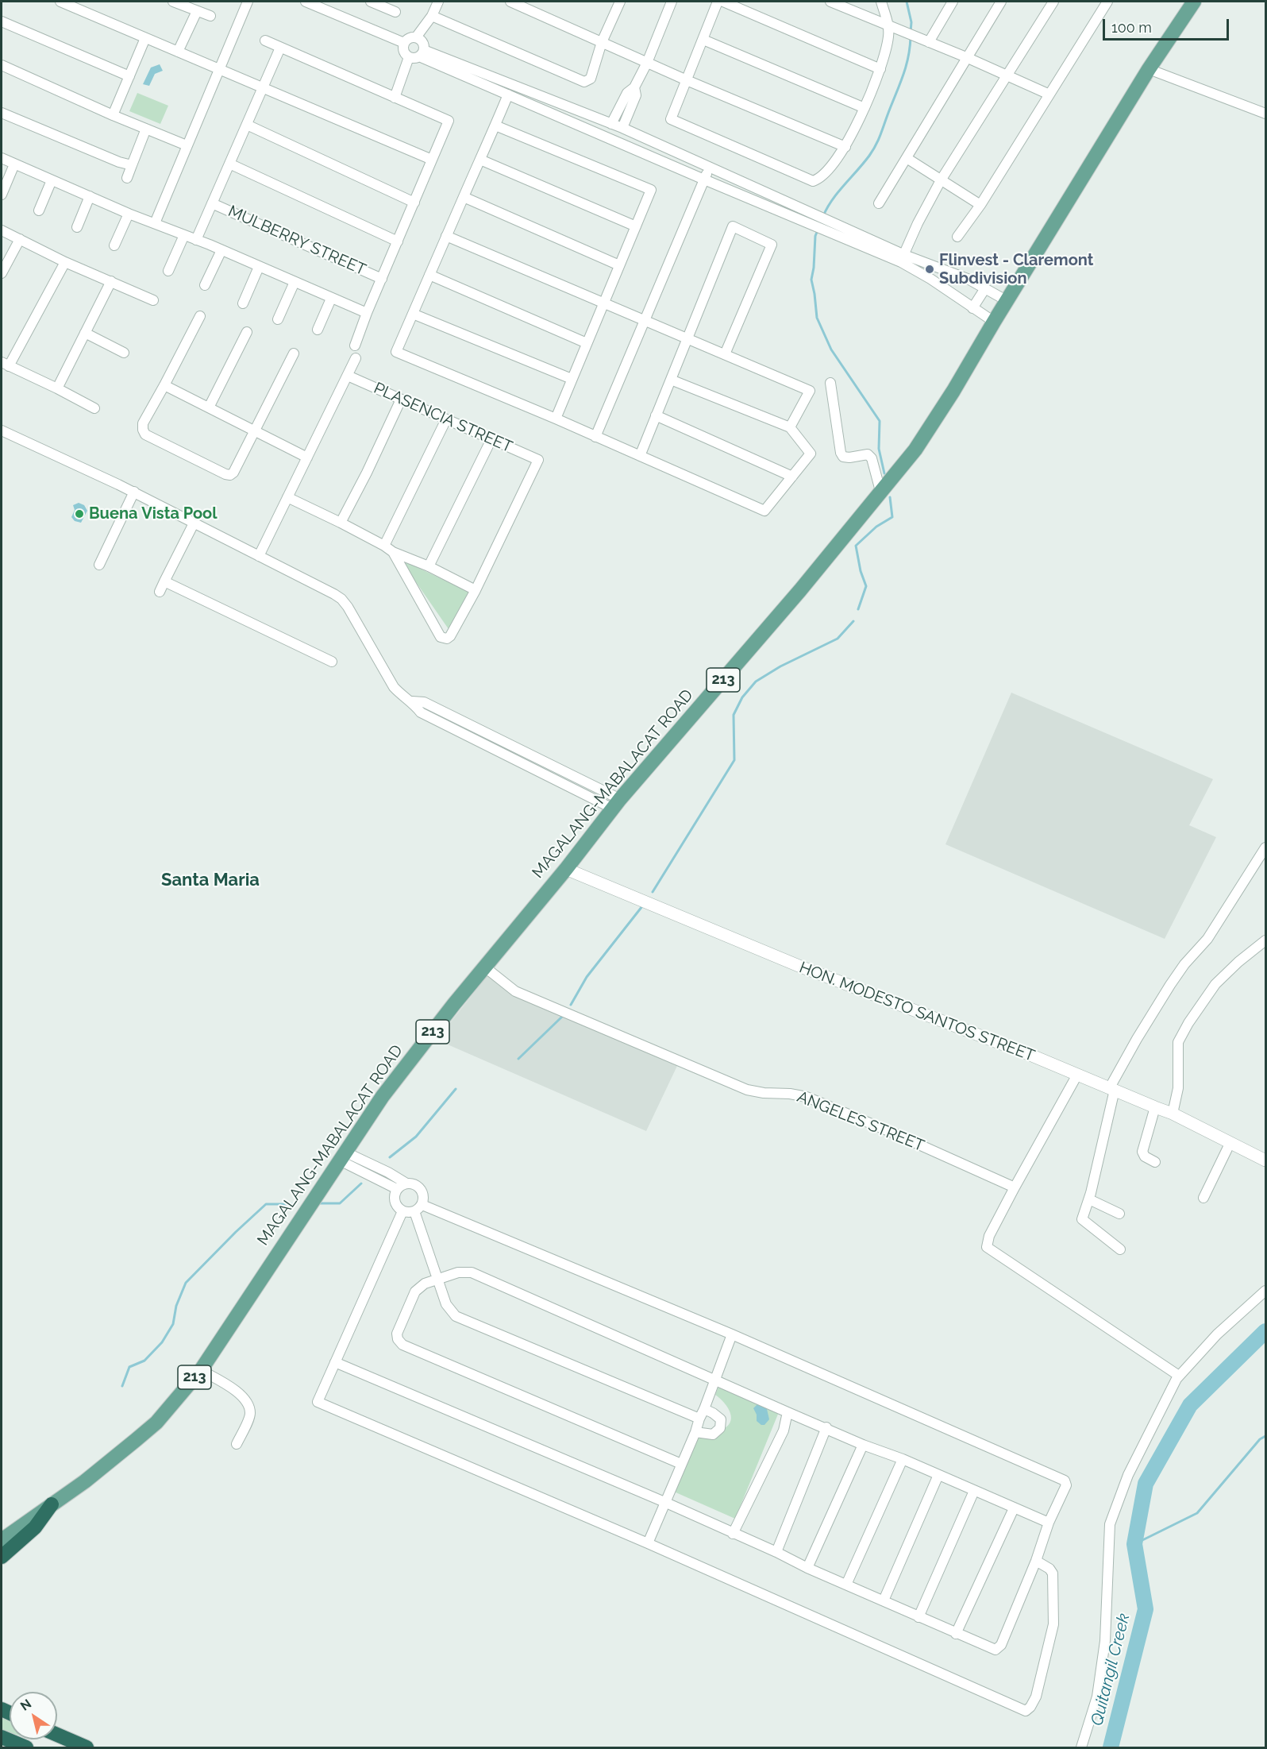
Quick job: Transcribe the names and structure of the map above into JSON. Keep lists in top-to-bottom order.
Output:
{
  "streets": {
    "main road": ["213", "MAGALANG-MABALACAT ROAD"],
    "street": [
      "MULBERRY STREET",
      "PLASENCIA STREET",
      "HON. MODESTO SANTOS STREET",
      "ANGELES STREET"
    ]
  },
  "crossings": [
    ["MAGALANG-MABALACAT ROAD", "HON. MODESTO SANTOS STREET"],
    ["MAGALANG-MABALACAT ROAD", "ANGELES STREET"]
  ],
  "districts": ["Santa Maria"],
  "water": ["Quitangil Creek"],
  "places": ["Flinvest - Claremont Subdivision", "Buena Vista Pool"],
  "scale_bar": "100 m",
  "north": "top left"
}
